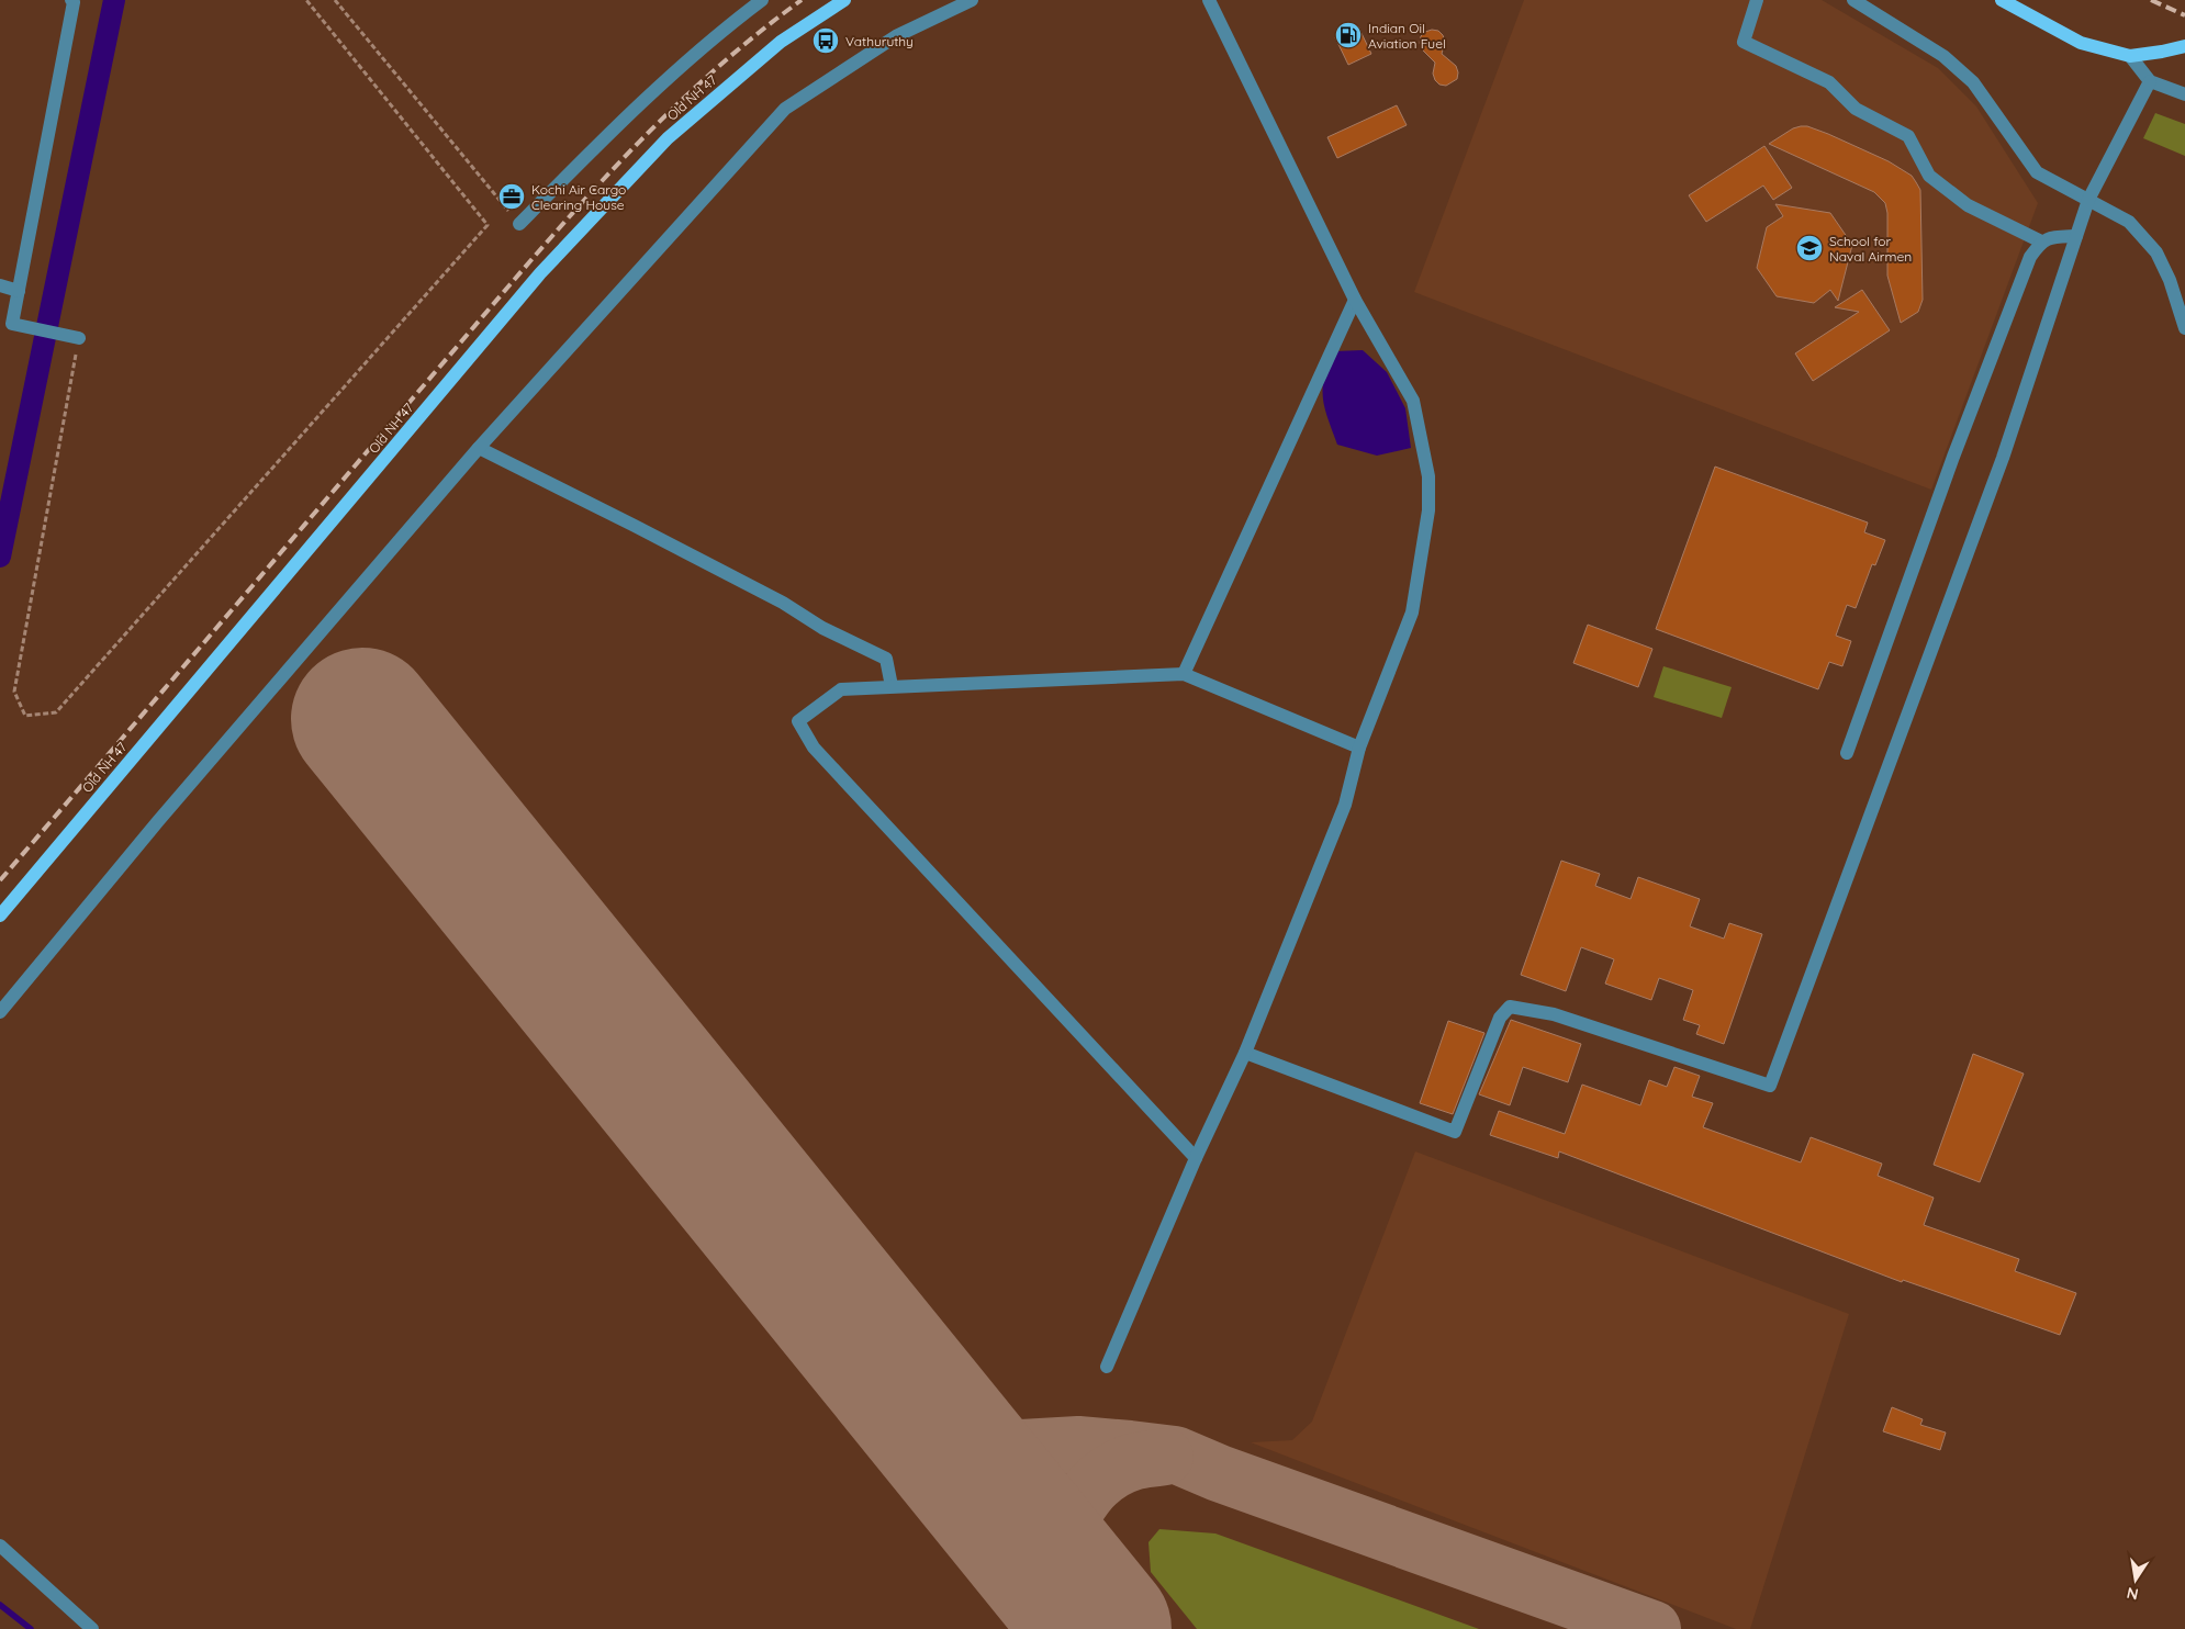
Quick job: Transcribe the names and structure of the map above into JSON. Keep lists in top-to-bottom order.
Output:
{
  "streets": {
    "main road": ["Old NH 47"]
  },
  "places": {
    "fuel station": ["Indian Oil Aviation Fuel"],
    "bus stop": ["Vathuruthy"],
    "office": ["Kochi Air Cargo Clearing House"],
    "school or university": ["School for Naval Airmen"]
  },
  "north": "bottom"
}
